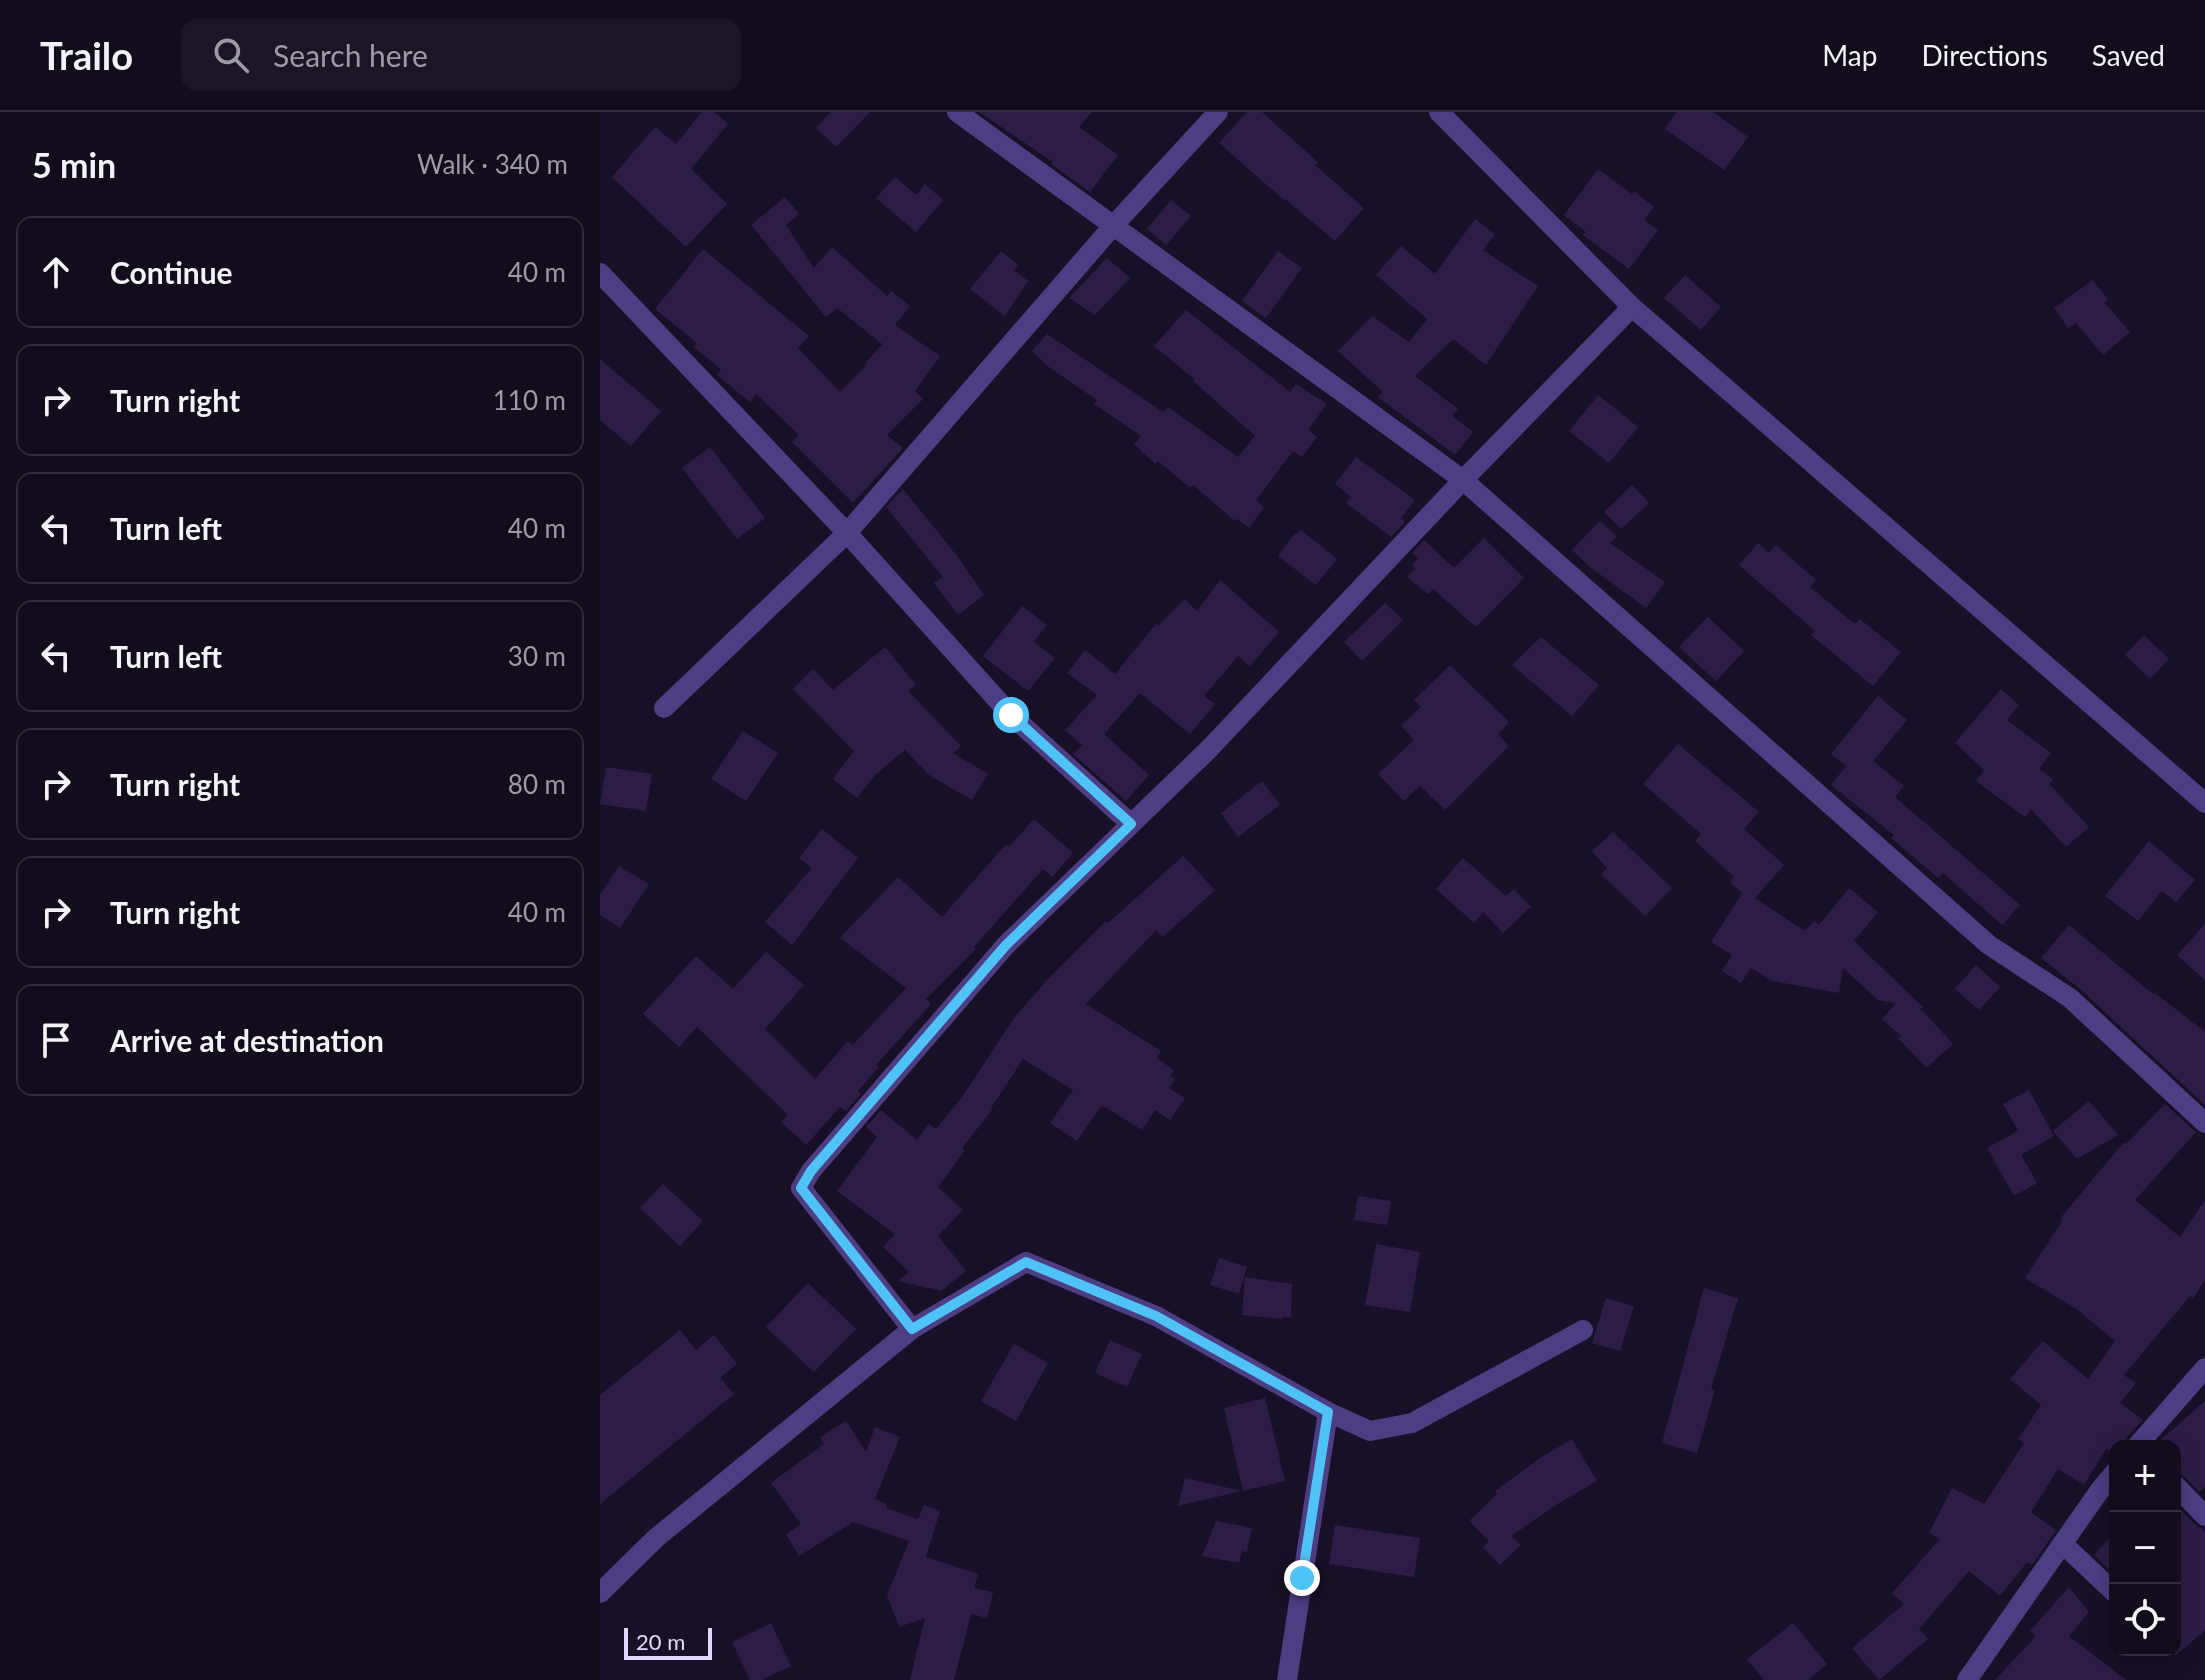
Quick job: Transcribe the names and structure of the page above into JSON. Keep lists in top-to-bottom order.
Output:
{
  "scale_bar": "20 m",
  "page": {
    "header": "Trailo",
    "search": "Search here",
    "nav": ["Map", "Directions", "Saved"],
    "heading": ["5 min", "Walk · 340 m"],
    "list": [
      ["Continue", "40 m"],
      ["Turn right", "110 m"],
      ["Turn left", "40 m"],
      ["Turn left", "30 m"],
      ["Turn right", "80 m"],
      ["Turn right", "40 m"],
      "Arrive at destination"
    ],
    "map_buttons": ["+", "−"],
    "scale": "20 m"
  }
}
